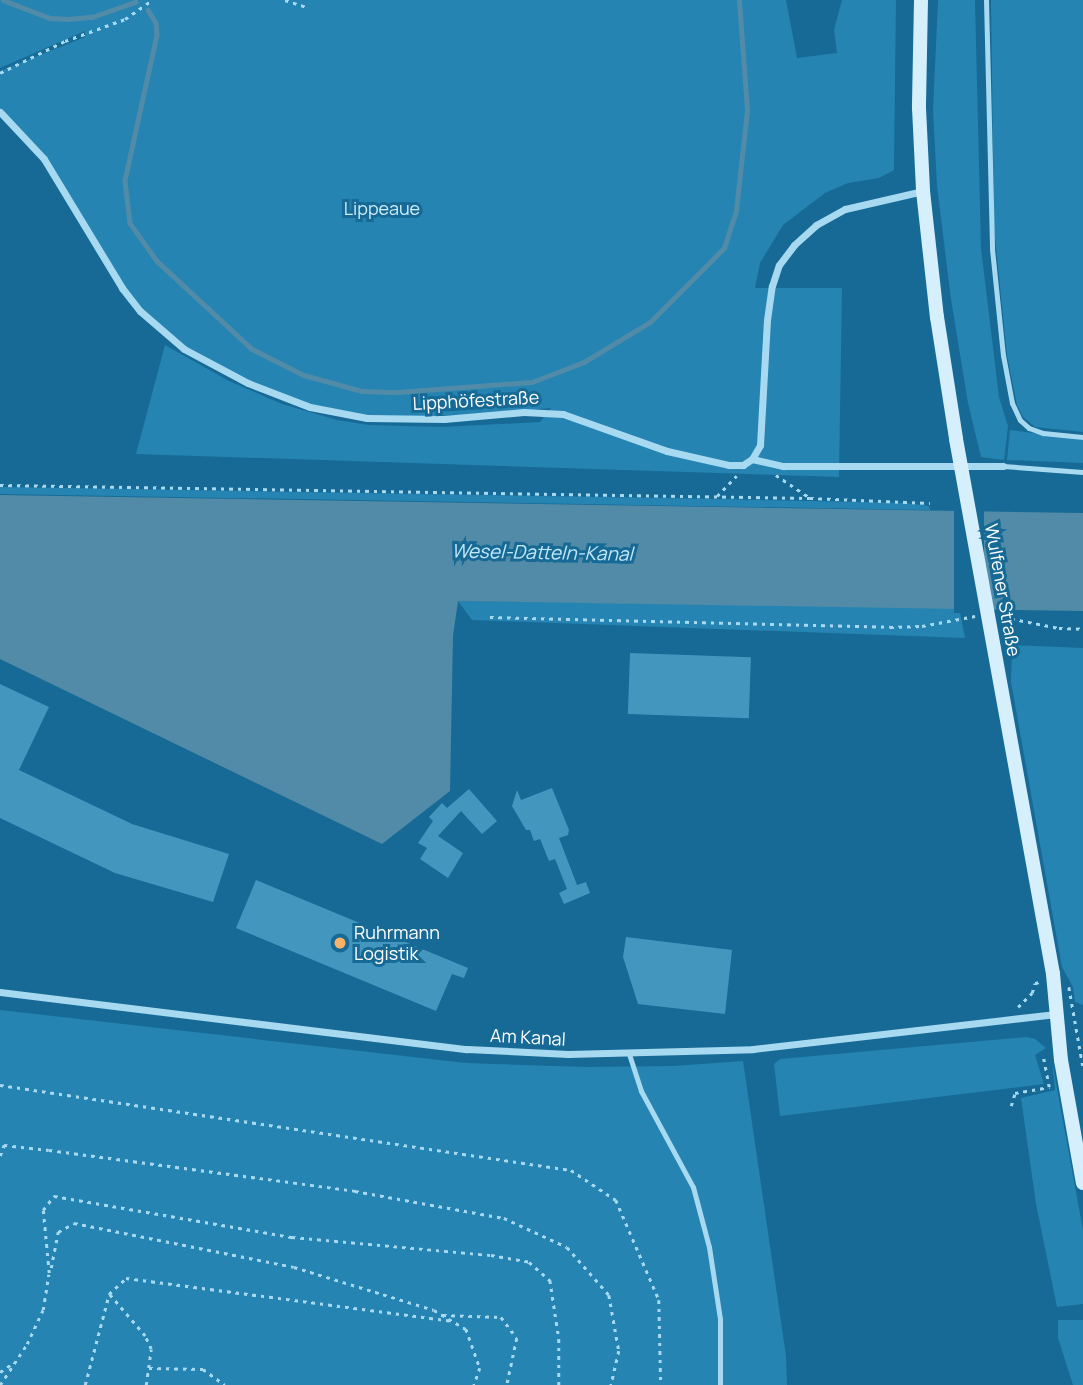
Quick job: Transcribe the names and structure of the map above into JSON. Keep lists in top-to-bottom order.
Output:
{
  "streets": {
    "main road": ["Wulfener Straße"],
    "street": ["Lipphöfestraße", "Am Kanal"]
  },
  "crossings": [
    ["Wulfener Straße", "Am Kanal"]
  ],
  "water": ["Wesel-Datteln-Kanal"],
  "parks": ["Lippeaue"],
  "places": ["Ruhrmann Logistik"]
}
